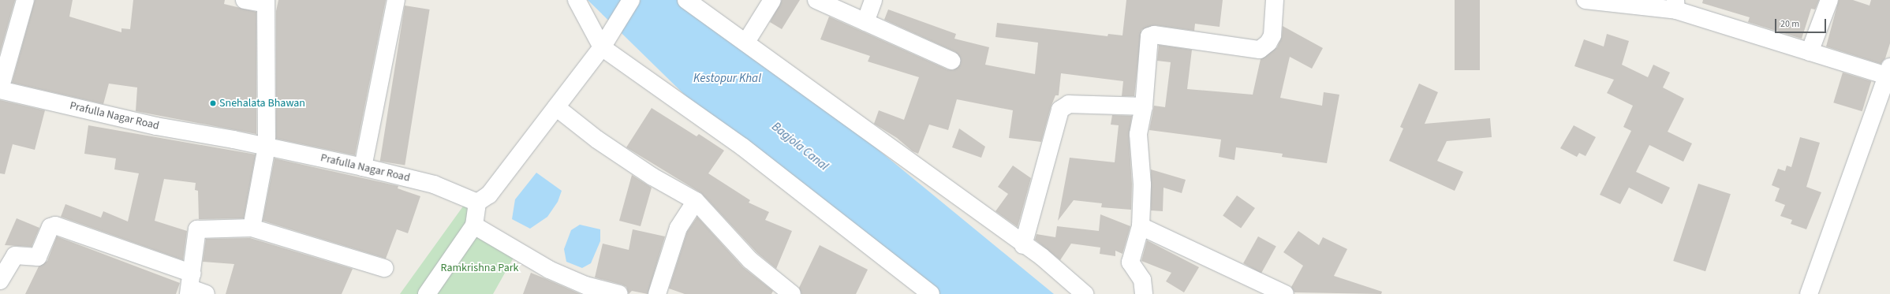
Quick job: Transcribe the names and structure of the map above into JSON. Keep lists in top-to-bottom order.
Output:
{
  "streets": {
    "street": ["Prafulla Nagar Road"]
  },
  "water": ["Kestopur Khal", "Bagjola Canal"],
  "parks": ["Ramkrishna Park"],
  "places": ["Snehalata Bhawan"],
  "scale_bar": "20 m"
}
